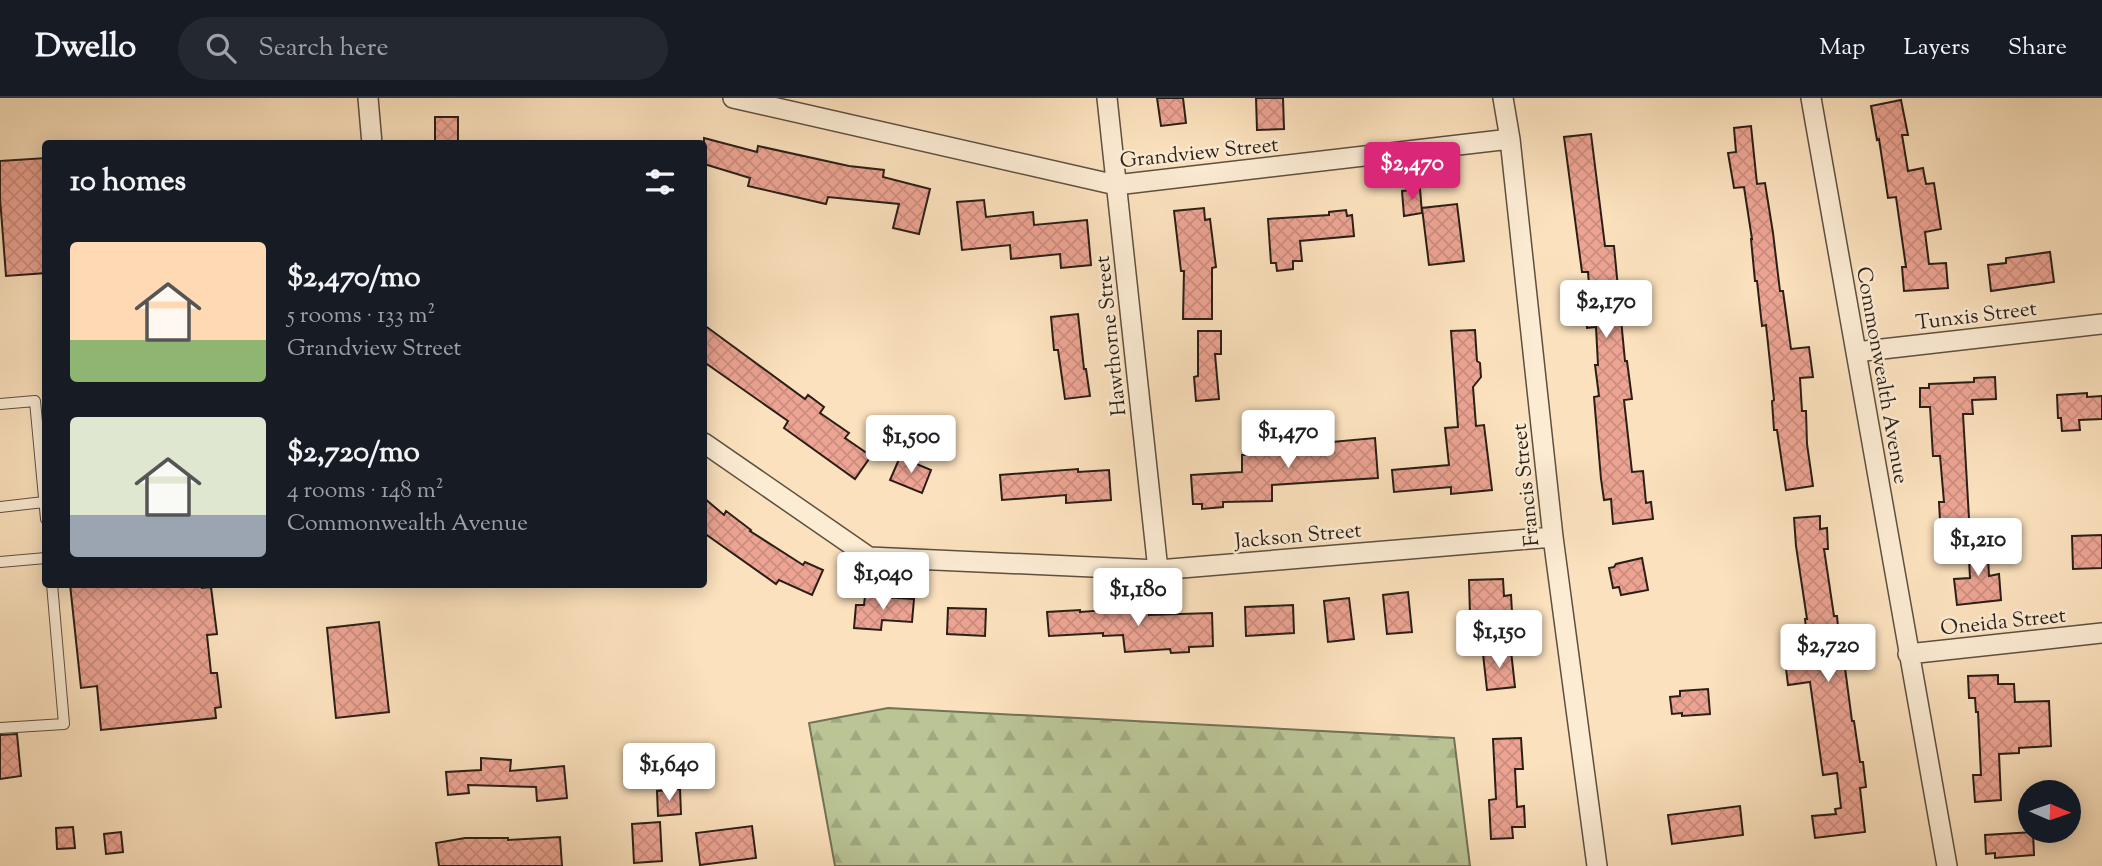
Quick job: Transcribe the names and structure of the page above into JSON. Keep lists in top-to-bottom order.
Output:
{
  "streets": {
    "street": [
      "Grandview Street",
      "Tunxis Street",
      "Hawthorne Street",
      "Commonwealth Avenue",
      "Francis Street",
      "Jackson Street",
      "Oneida Street"
    ]
  },
  "crossings": [
    ["Grandview Street", "Hawthorne Street"],
    ["Grandview Street", "Francis Street"],
    ["Tunxis Street", "Commonwealth Avenue"],
    ["Hawthorne Street", "Jackson Street"],
    ["Commonwealth Avenue", "Oneida Street"],
    ["Francis Street", "Jackson Street"]
  ],
  "north": "right",
  "page": {
    "header": "Dwello",
    "search": "Search here",
    "nav": ["Map", "Layers", "Share"],
    "heading": "10 homes",
    "price": [
      "$2,470",
      "$2,170",
      "$1,470",
      "$1,500",
      "$1,210",
      "$1,040",
      "$1,180",
      "$1,150",
      "$2,720",
      "$1,640"
    ],
    "list": [
      {
        "name": "$2,470/mo",
        "note": "5 rooms · 133 m² · Grandview Street"
      },
      {
        "name": "$2,720/mo",
        "note": "4 rooms · 148 m² · Commonwealth Avenue"
      }
    ]
  }
}
